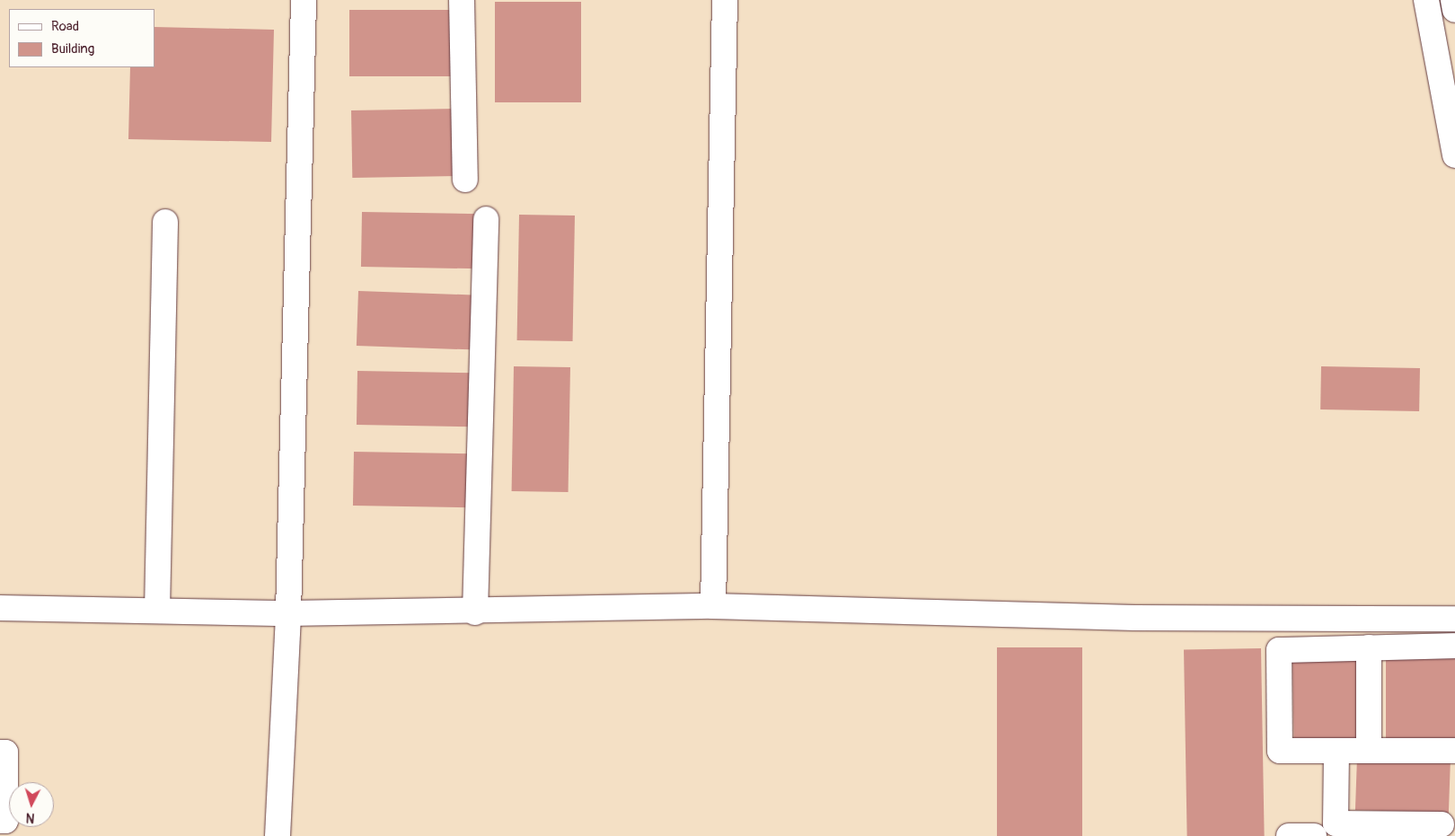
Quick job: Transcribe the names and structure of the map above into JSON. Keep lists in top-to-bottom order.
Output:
{
  "legend": ["Road", "Building"],
  "north": "bottom"
}
